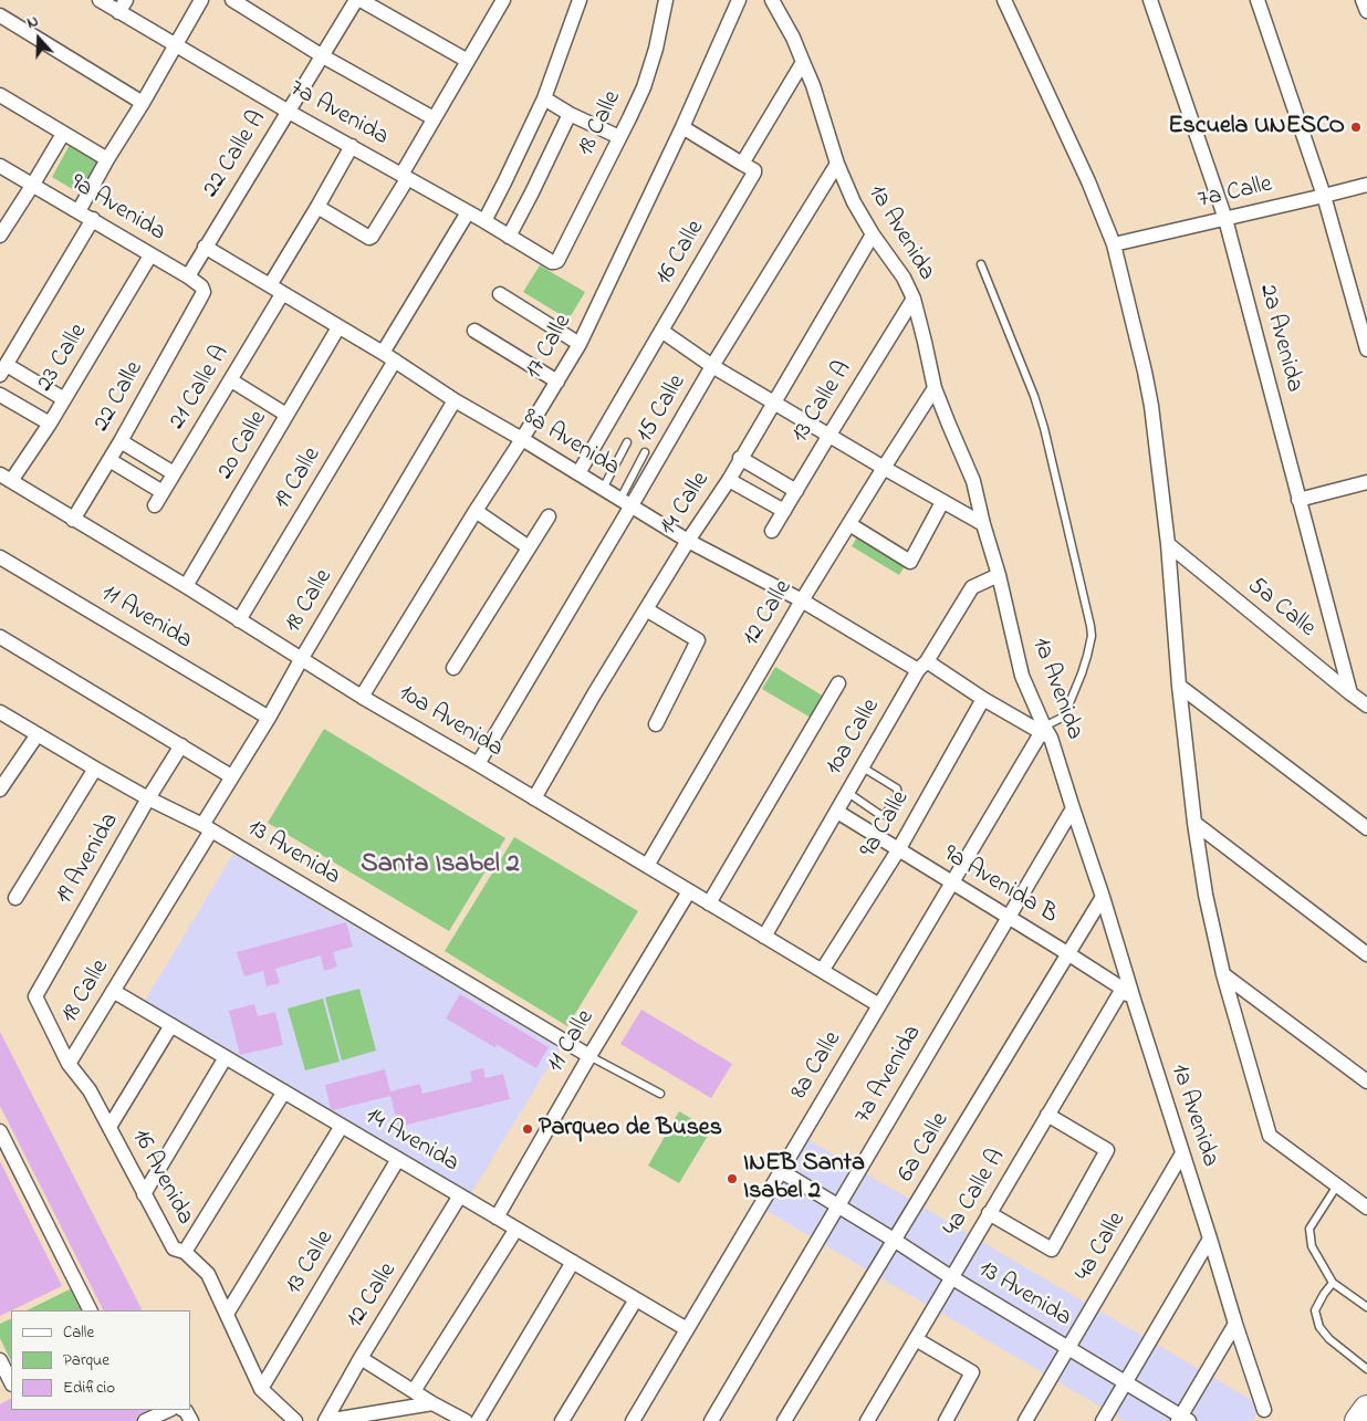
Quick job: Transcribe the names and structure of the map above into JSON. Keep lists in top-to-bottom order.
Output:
{
  "streets": {
    "street": [
      "7a Avenida",
      "18 Calle",
      "22 Calle A",
      "7a Calle",
      "9a Avenida",
      "1a Avenida",
      "16 Calle",
      "2a Avenida",
      "17 Calle",
      "23 Calle",
      "21 Calle A",
      "22 Calle",
      "13 Calle A",
      "15 Calle",
      "8a Avenida",
      "20 Calle",
      "19 Calle",
      "14 Calle",
      "5a Calle",
      "12 Calle",
      "11 Avenida",
      "10a Avenida",
      "10a Calle",
      "9a Calle",
      "13 Avenida",
      "19 Avenida",
      "9a Avenida B",
      "11 Calle",
      "8a Calle",
      "14 Avenida",
      "6a Calle",
      "16 Avenida",
      "4a Calle A",
      "4a Calle",
      "13 Calle"
    ]
  },
  "crossings": [
    ["7a Avenida", "18 Calle"],
    ["7a Avenida", "22 Calle A"],
    ["7a Avenida", "1a Avenida"],
    ["7a Avenida", "13 Avenida"],
    ["7a Avenida", "9a Avenida B"],
    ["18 Calle", "8a Avenida"],
    ["18 Calle", "11 Avenida"],
    ["18 Calle", "10a Avenida"],
    ["18 Calle", "13 Avenida"],
    ["18 Calle", "14 Avenida"],
    ["18 Calle", "16 Avenida"],
    ["22 Calle A", "9a Avenida"],
    ["22 Calle A", "8a Avenida"],
    ["7a Calle", "2a Avenida"],
    ["9a Avenida", "23 Calle"],
    ["9a Avenida", "22 Calle"],
    ["1a Avenida", "13 Calle A"],
    ["1a Avenida", "15 Calle"],
    ["1a Avenida", "8a Avenida"],
    ["1a Avenida", "14 Calle"],
    ["1a Avenida", "12 Calle"],
    ["1a Avenida", "10a Calle"],
    ["1a Avenida", "9a Avenida B"],
    ["1a Avenida", "8a Calle"],
    ["1a Avenida", "6a Calle"],
    ["1a Avenida", "4a Calle"],
    ["16 Calle", "8a Avenida"],
    ["2a Avenida", "5a Calle"],
    ["17 Calle", "8a Avenida"],
    ["17 Calle", "10a Avenida"],
    ["23 Calle", "10a Avenida"],
    ["21 Calle A", "8a Avenida"],
    ["22 Calle", "10a Avenida"],
    ["15 Calle", "8a Avenida"],
    ["15 Calle", "10a Avenida"],
    ["8a Avenida", "20 Calle"],
    ["8a Avenida", "19 Calle"],
    ["8a Avenida", "14 Calle"],
    ["8a Avenida", "12 Calle"],
    ["8a Avenida", "10a Calle"],
    ["8a Avenida", "9a Calle"],
    ["8a Avenida", "8a Calle"],
    ["20 Calle", "10a Avenida"],
    ["19 Calle", "10a Avenida"],
    ["14 Calle", "10a Avenida"],
    ["12 Calle", "10a Avenida"],
    ["12 Calle", "14 Avenida"],
    ["10a Avenida", "10a Calle"],
    ["10a Avenida", "9a Calle"],
    ["10a Avenida", "11 Calle"],
    ["10a Avenida", "8a Calle"],
    ["10a Calle", "9a Avenida B"],
    ["9a Calle", "9a Avenida B"],
    ["13 Avenida", "19 Avenida"],
    ["13 Avenida", "11 Calle"],
    ["13 Avenida", "8a Calle"],
    ["13 Avenida", "6a Calle"],
    ["13 Avenida", "4a Calle A"],
    ["13 Avenida", "4a Calle"],
    ["19 Avenida", "16 Avenida"],
    ["9a Avenida B", "8a Calle"],
    ["9a Avenida B", "6a Calle"],
    ["9a Avenida B", "4a Calle A"],
    ["11 Calle", "14 Avenida"],
    ["8a Calle", "14 Avenida"],
    ["14 Avenida", "13 Calle"],
    ["16 Avenida", "13 Calle"]
  ],
  "districts": ["Santa Isabel 2"],
  "places": ["Escuela UNESCO", "Parqueo de Buses", "INEB Santa Isabel 2"],
  "legend": ["Calle", "Parque", "Edificio"],
  "north": "top"
}
